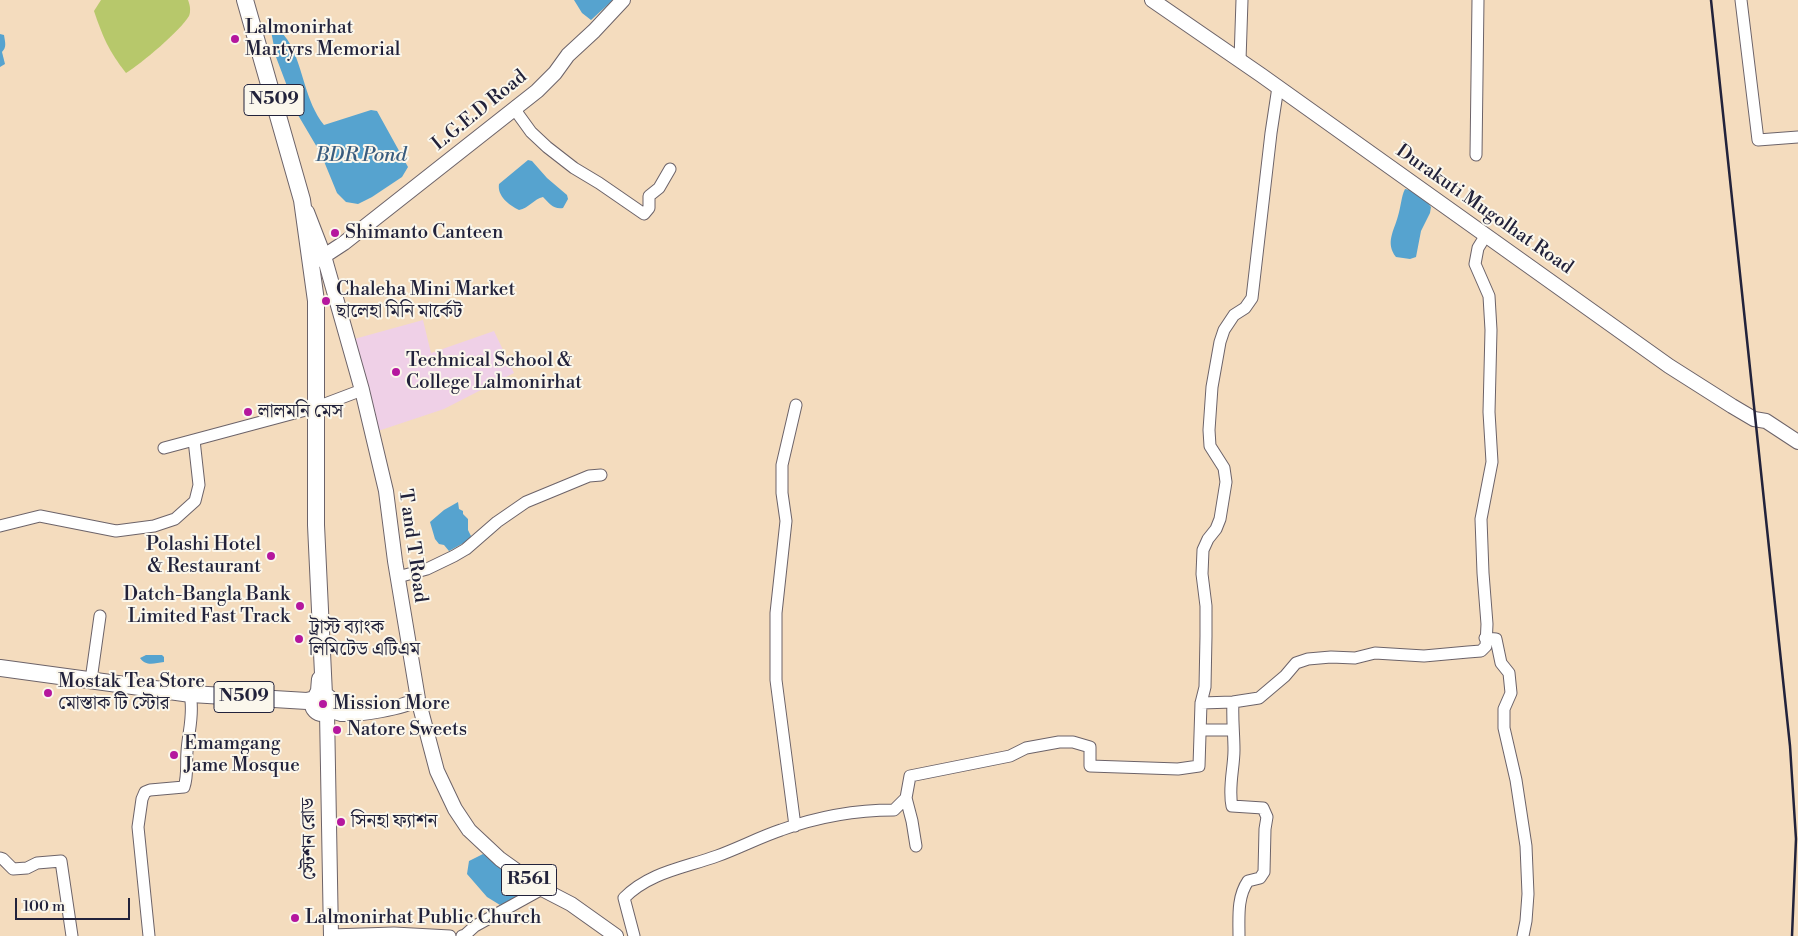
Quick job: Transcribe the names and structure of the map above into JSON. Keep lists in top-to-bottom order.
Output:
{
  "streets": {
    "highway": ["N509"],
    "main road": [
      "L.G.E.D Road",
      "Durakuti Mugolhat Road",
      "T and T Road",
      "স্টেশন রোড",
      "R561"
    ]
  },
  "crossings": [
    ["N509", "L.G.E.D Road"],
    ["N509", "T and T Road"],
    ["N509", "স্টেশন রোড"],
    ["L.G.E.D Road", "T and T Road"],
    ["T and T Road", "R561"]
  ],
  "water": ["BDR Pond"],
  "places": [
    "Lalmonirhat Martyrs Memorial",
    "Shimanto Canteen",
    "Chaleha Mini Market ছালেহা মিনি মার্কেট",
    "Technical School & College Lalmonirhat",
    "লালমনি মেস",
    "Polashi Hotel & Restaurant",
    "Datch-Bangla Bank Limited Fast Track",
    "ট্রাস্ট ব্যাংক লিমিটেড এটিএম",
    "Mostak Tea Store মোস্তাক টি স্টোর",
    "Mission More",
    "Natore Sweets",
    "Emamgang Jame Mosque",
    "সিনহা ফ্যাশন",
    "Lalmonirhat Public Church"
  ],
  "scale_bar": "100 m"
}
